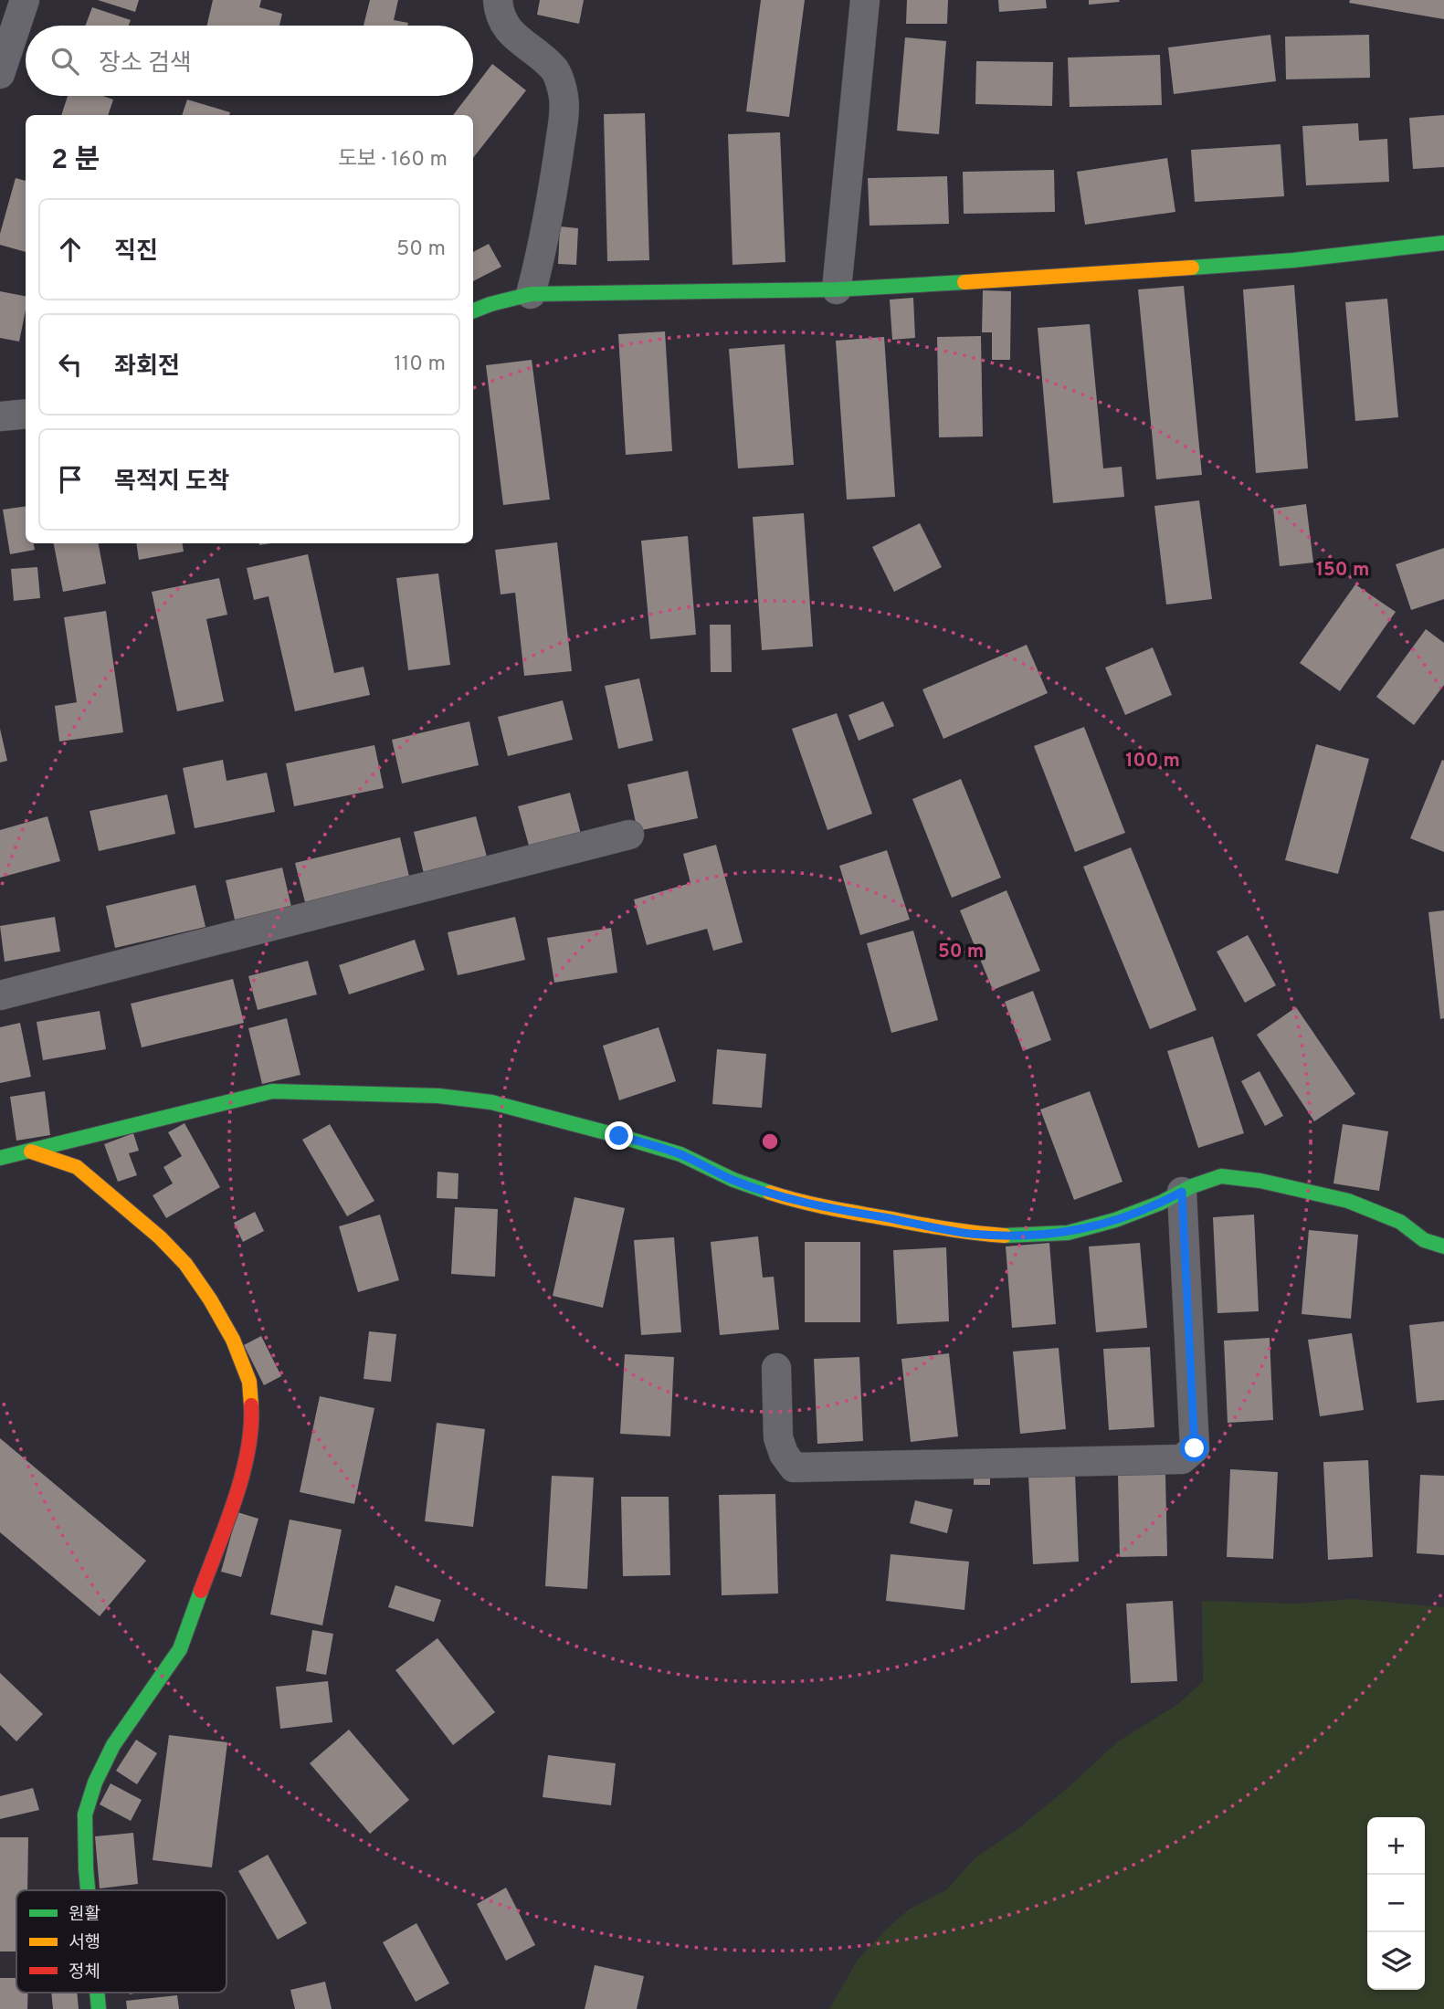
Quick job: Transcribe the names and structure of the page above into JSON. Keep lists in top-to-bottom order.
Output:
{
  "legend": ["원활", "서행", "정체"],
  "page": {
    "search": "장소 검색",
    "heading": ["2 분", "도보 · 160 m"],
    "list": [
      ["직진", "50 m"],
      ["좌회전", "110 m"],
      "목적지 도착"
    ],
    "map_buttons": ["+", "−"]
  },
  "rings": ["150 m", "100 m", "50 m"]
}
